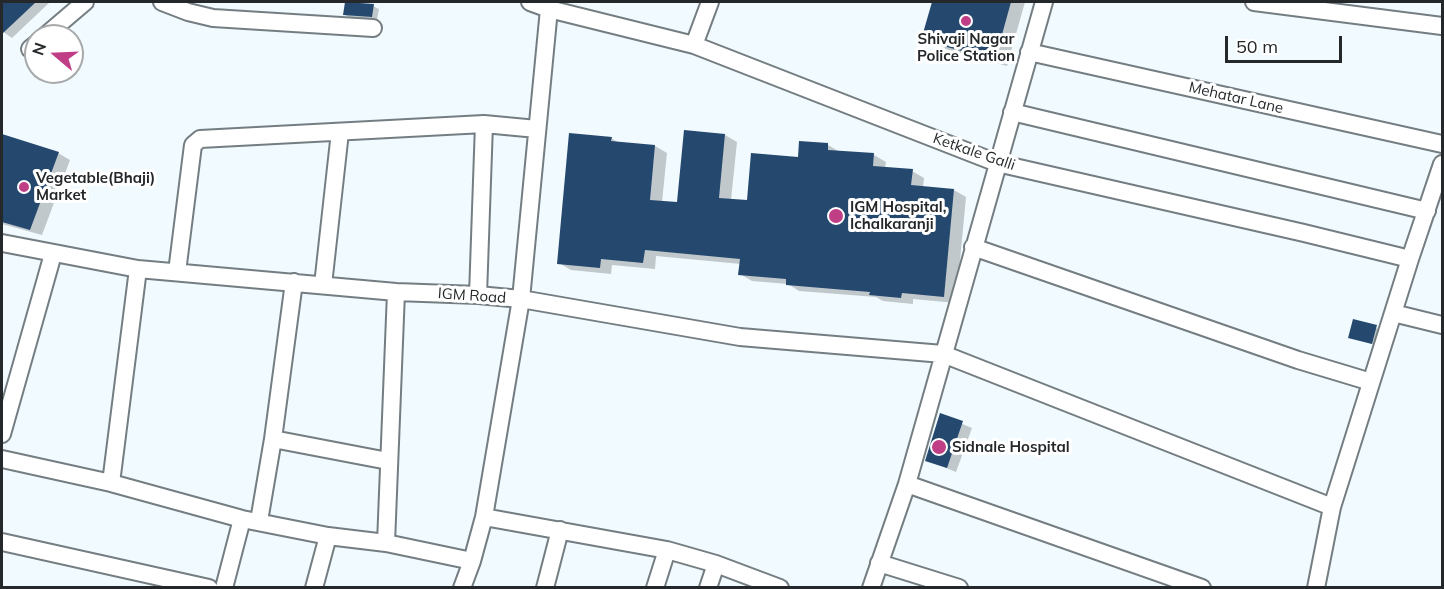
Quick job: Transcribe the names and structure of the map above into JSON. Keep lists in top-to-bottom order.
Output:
{
  "streets": {
    "street": ["Mehatar Lane", "Ketkale Galli", "IGM Road"]
  },
  "places": [
    "Shivaji Nagar Police Station",
    "Vegetable(Bhaji) Market",
    "IGM Hospital, Ichalkaranji",
    "Sidnale Hospital"
  ],
  "scale_bar": "50 m",
  "north": "left"
}
